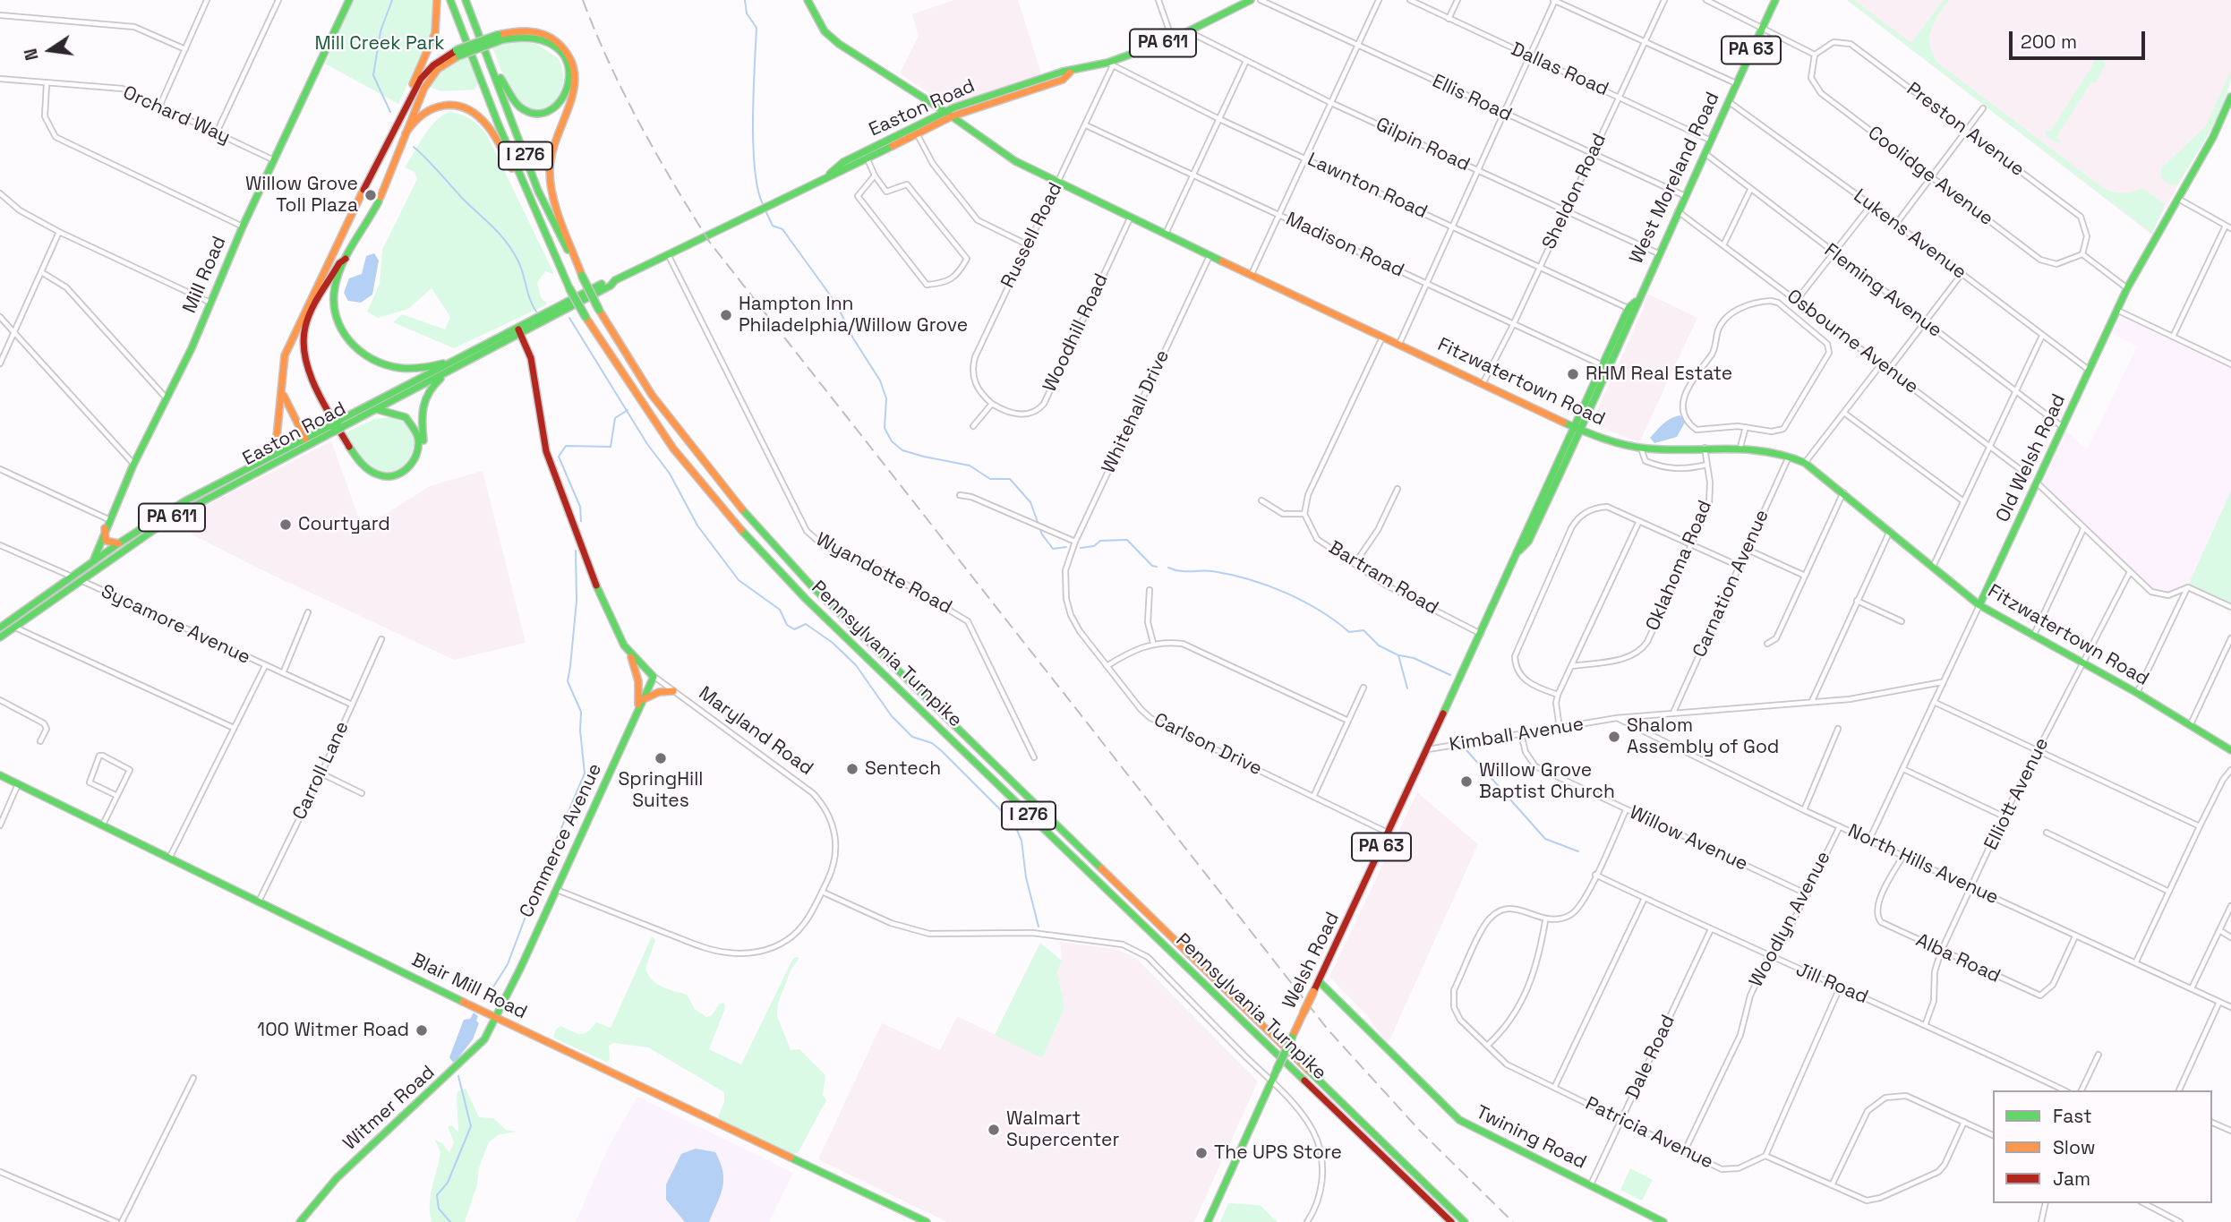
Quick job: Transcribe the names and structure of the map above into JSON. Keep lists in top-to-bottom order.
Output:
{
  "streets": {
    "main road": [
      "PA 611",
      "PA 63",
      "Easton Road",
      "I 276",
      "West Moreland Road",
      "Mill Road",
      "Fitzwatertown Road",
      "Old Welsh Road",
      "Pennsylvania Turnpike",
      "Maryland Road",
      "Commerce Avenue",
      "Welsh Road",
      "Blair Mill Road",
      "Witmer Road",
      "Twining Road"
    ],
    "street": [
      "Dallas Road",
      "Ellis Road",
      "Orchard Way",
      "Preston Avenue",
      "Gilpin Road",
      "Coolidge Avenue",
      "Lawnton Road",
      "Sheldon Road",
      "Lukens Avenue",
      "Russell Road",
      "Madison Road",
      "Fleming Avenue",
      "Woodhill Road",
      "Osbourne Avenue",
      "Whitehall Drive",
      "Oklahoma Road",
      "Wyandotte Road",
      "Bartram Road",
      "Carnation Avenue",
      "Sycamore Avenue",
      "Kimball Avenue",
      "Carlson Drive",
      "Carroll Lane",
      "Elliott Avenue",
      "Willow Avenue",
      "North Hills Avenue",
      "Woodlyn Avenue",
      "Alba Road",
      "Jill Road",
      "Dale Road",
      "Patricia Avenue"
    ]
  },
  "crossings": [
    ["Dallas Road", "West Moreland Road"],
    ["Dallas Road", "Sheldon Road"],
    ["Ellis Road", "West Moreland Road"],
    ["Ellis Road", "Sheldon Road"],
    ["Easton Road", "Gilpin Road"],
    ["Easton Road", "Lawnton Road"],
    ["Easton Road", "Russell Road"],
    ["Easton Road", "Mill Road"],
    ["Easton Road", "Fitzwatertown Road"],
    ["Easton Road", "Wyandotte Road"],
    ["Easton Road", "Sycamore Avenue"],
    ["Easton Road", "Maryland Road"],
    ["Orchard Way", "Mill Road"],
    ["Preston Avenue", "Coolidge Avenue"],
    ["Gilpin Road", "West Moreland Road"],
    ["Gilpin Road", "Sheldon Road"],
    ["West Moreland Road", "Lawnton Road"],
    ["West Moreland Road", "Lukens Avenue"],
    ["West Moreland Road", "Madison Road"],
    ["West Moreland Road", "Fleming Avenue"],
    ["West Moreland Road", "Osbourne Avenue"],
    ["West Moreland Road", "Fitzwatertown Road"],
    ["West Moreland Road", "Bartram Road"],
    ["West Moreland Road", "Welsh Road"],
    ["Lawnton Road", "Sheldon Road"],
    ["Lawnton Road", "Russell Road"],
    ["Sheldon Road", "Madison Road"],
    ["Sheldon Road", "Fitzwatertown Road"],
    ["Lukens Avenue", "Old Welsh Road"],
    ["Russell Road", "Madison Road"],
    ["Russell Road", "Woodhill Road"],
    ["Russell Road", "Fitzwatertown Road"],
    ["Fleming Avenue", "Old Welsh Road"],
    ["Woodhill Road", "Fitzwatertown Road"],
    ["Fitzwatertown Road", "Whitehall Drive"],
    ["Fitzwatertown Road", "Old Welsh Road"],
    ["Fitzwatertown Road", "Oklahoma Road"],
    ["Fitzwatertown Road", "Carnation Avenue"],
    ["Fitzwatertown Road", "Elliott Avenue"],
    ["Whitehall Drive", "Carlson Drive"],
    ["Old Welsh Road", "Kimball Avenue"],
    ["Old Welsh Road", "North Hills Avenue"],
    ["Carnation Avenue", "Kimball Avenue"],
    ["Sycamore Avenue", "Carroll Lane"],
    ["Maryland Road", "Commerce Avenue"],
    ["Kimball Avenue", "Willow Avenue"],
    ["Kimball Avenue", "North Hills Avenue"],
    ["Kimball Avenue", "Welsh Road"],
    ["Carlson Drive", "Welsh Road"],
    ["Carroll Lane", "Blair Mill Road"],
    ["Elliott Avenue", "North Hills Avenue"],
    ["Elliott Avenue", "Alba Road"],
    ["Elliott Avenue", "Jill Road"],
    ["Willow Avenue", "Woodlyn Avenue"],
    ["Commerce Avenue", "Blair Mill Road"],
    ["Commerce Avenue", "Witmer Road"],
    ["North Hills Avenue", "Woodlyn Avenue"],
    ["North Hills Avenue", "Alba Road"],
    ["Woodlyn Avenue", "Jill Road"],
    ["Woodlyn Avenue", "Patricia Avenue"],
    ["Welsh Road", "Twining Road"],
    ["Jill Road", "Dale Road"],
    ["Blair Mill Road", "Witmer Road"],
    ["Dale Road", "Patricia Avenue"],
    ["Dale Road", "Twining Road"]
  ],
  "parks": ["Mill Creek Park"],
  "places": [
    "Willow Grove Toll Plaza",
    "Hampton Inn Philadelphia/Willow Grove",
    "RHM Real Estate",
    "Courtyard",
    "Shalom Assembly of God",
    "SpringHill Suites",
    "Sentech",
    "Willow Grove Baptist Church",
    "100 Witmer Road",
    "Walmart Supercenter",
    "The UPS Store"
  ],
  "legend": ["Fast", "Slow", "Jam"],
  "scale_bar": "200 m",
  "north": "left"
}
